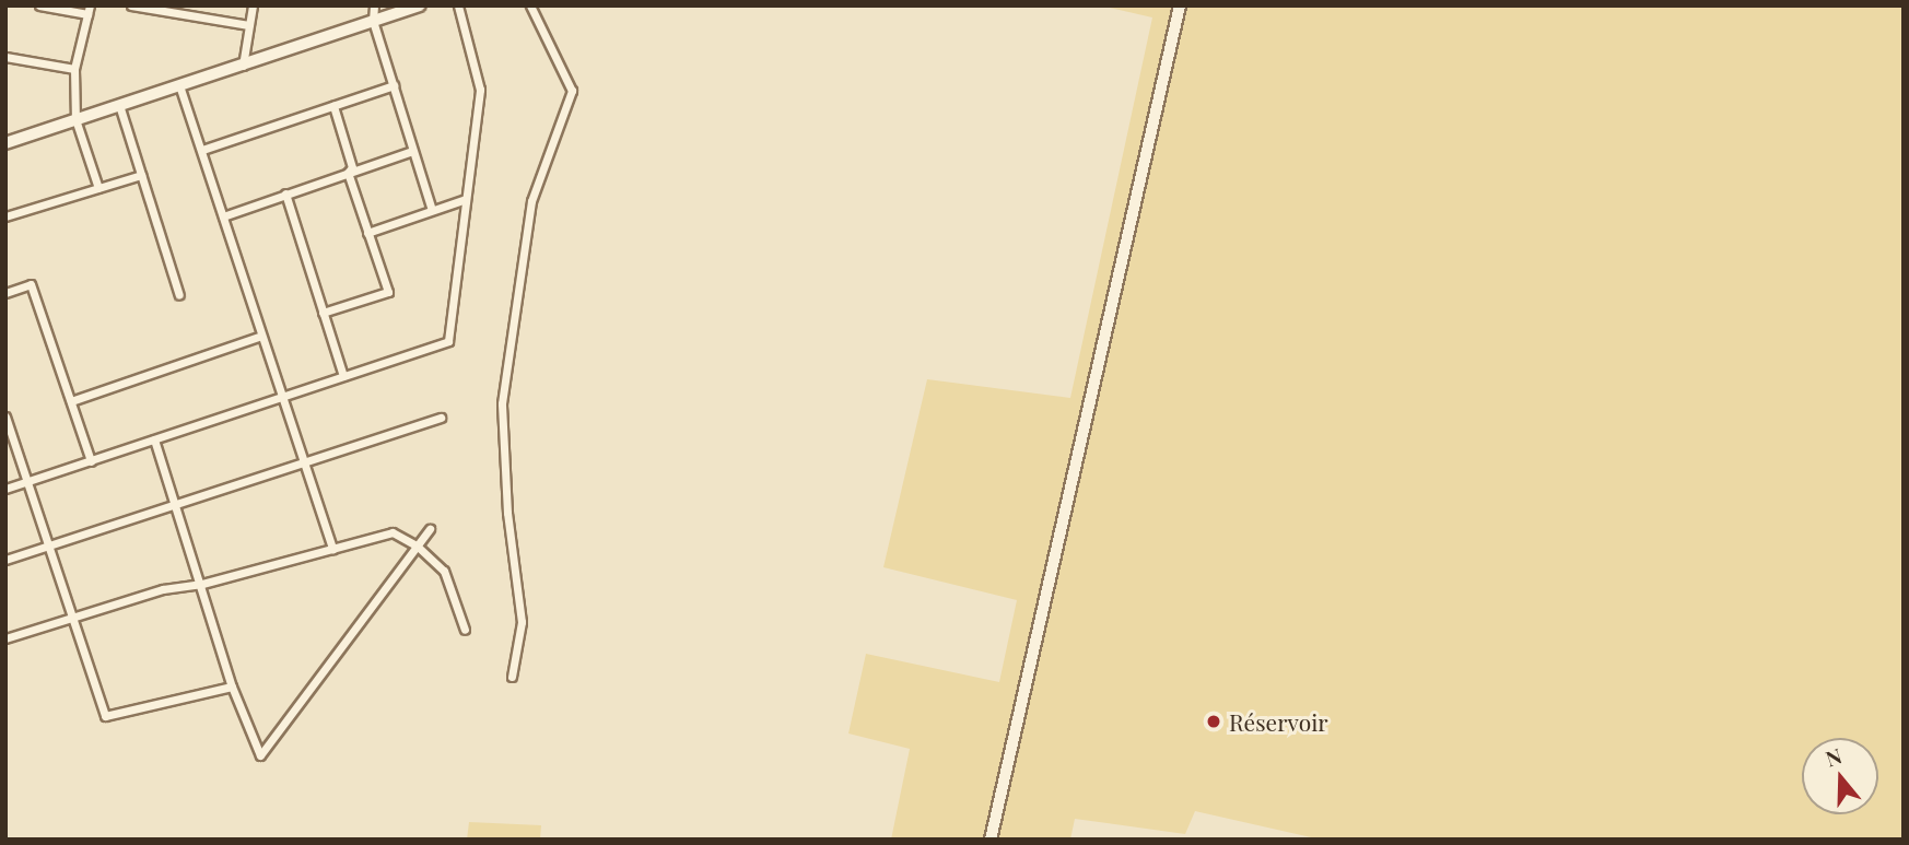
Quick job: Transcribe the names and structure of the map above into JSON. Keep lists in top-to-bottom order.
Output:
{
  "places": ["Réservoir"],
  "north": "top"
}
